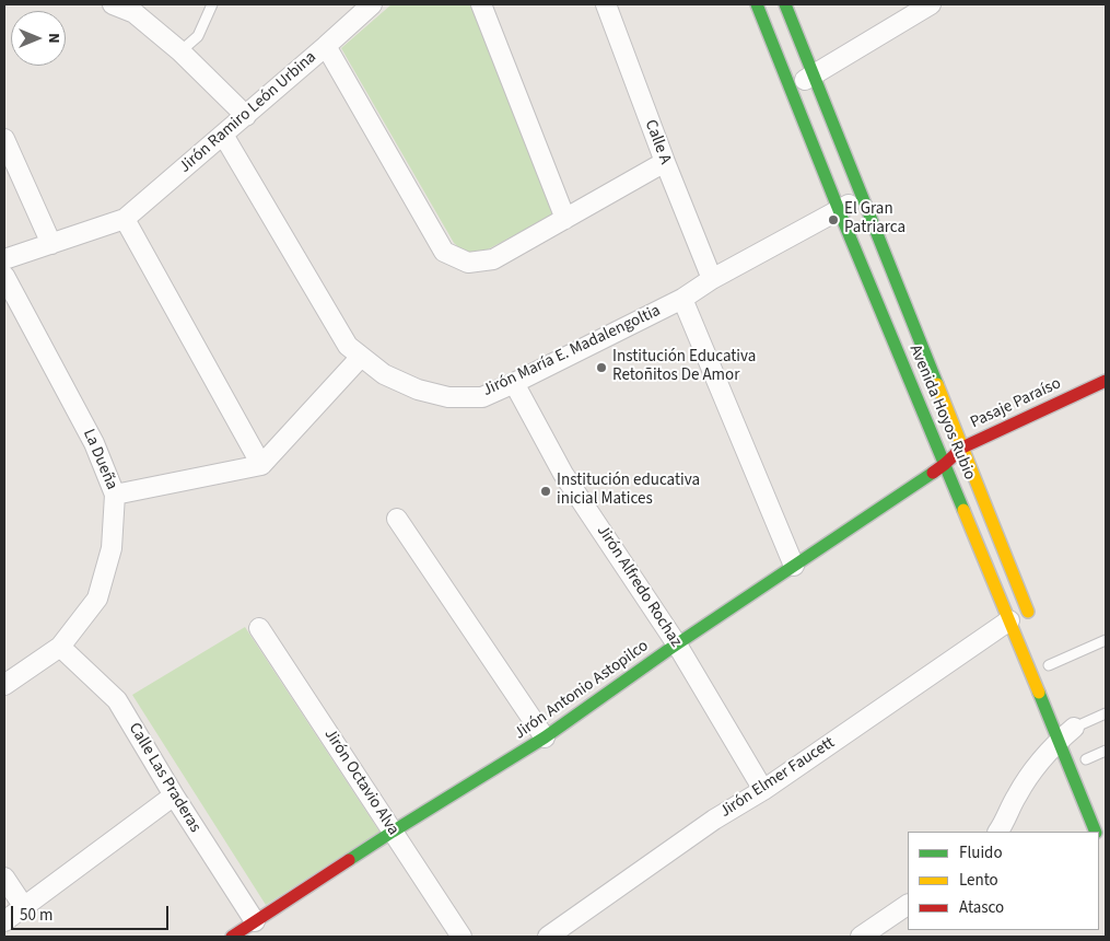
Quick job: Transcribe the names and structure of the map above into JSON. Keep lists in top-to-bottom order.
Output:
{
  "streets": {
    "main road": ["Pasaje Paraíso", "Avenida Hoyos Rubio", "Jirón Antonio Astopilco"],
    "street": [
      "Jirón Ramiro León Urbina",
      "Calle A",
      "Jirón María E. Madalengoltia",
      "La Dueña",
      "Jirón Alfredo Rochaz",
      "Calle Las Praderas",
      "Jirón Elmer Faucett",
      "Jirón Octavio Alva"
    ]
  },
  "crossings": [
    ["Jirón Ramiro León Urbina", "Jirón María E. Madalengoltia"],
    ["Calle A", "Jirón María E. Madalengoltia"],
    ["Jirón María E. Madalengoltia", "Avenida Hoyos Rubio"],
    ["Jirón María E. Madalengoltia", "Jirón Alfredo Rochaz"],
    ["Pasaje Paraíso", "Avenida Hoyos Rubio"],
    ["Pasaje Paraíso", "Jirón Antonio Astopilco"],
    ["Avenida Hoyos Rubio", "Jirón Antonio Astopilco"],
    ["Avenida Hoyos Rubio", "Jirón Elmer Faucett"],
    ["La Dueña", "Calle Las Praderas"],
    ["Jirón Alfredo Rochaz", "Jirón Antonio Astopilco"],
    ["Jirón Alfredo Rochaz", "Jirón Elmer Faucett"],
    ["Jirón Antonio Astopilco", "Calle Las Praderas"],
    ["Jirón Antonio Astopilco", "Jirón Octavio Alva"]
  ],
  "places": ["El Gran Patriarca", "Institución Educativa Retoñitos De Amor", "Institución educativa inicial Matices"],
  "legend": ["Fluido", "Lento", "Atasco"],
  "scale_bar": "50 m",
  "north": "right"
}
